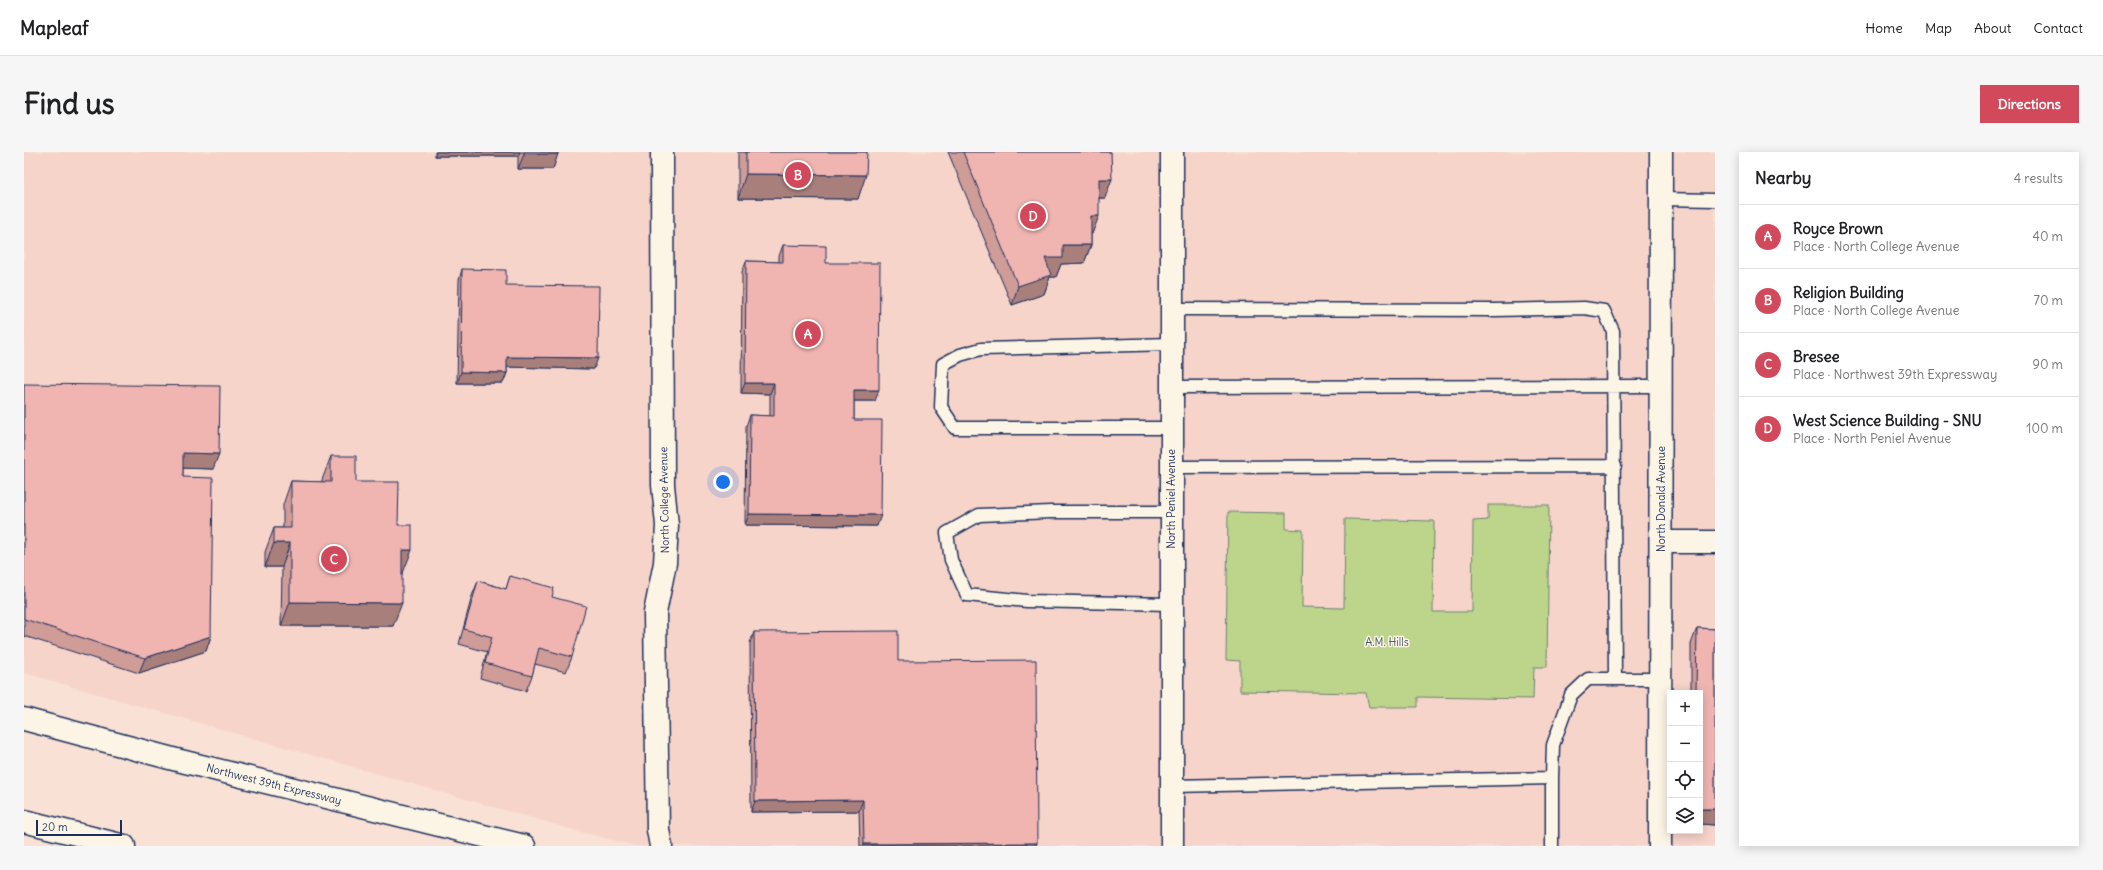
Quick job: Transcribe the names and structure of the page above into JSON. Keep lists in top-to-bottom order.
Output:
{
  "streets": {
    "main road": [
      "North Peniel Avenue",
      "North Donald Avenue",
      "North College Avenue",
      "Northwest 39th Expressway"
    ]
  },
  "parks": ["A.M. Hills"],
  "scale_bar": "20 m",
  "page": {
    "header": "Mapleaf",
    "nav": [
      "Home",
      "Map",
      "About",
      "Contact"
    ],
    "buttons": "Directions",
    "title": "Find us",
    "heading": ["Nearby", "4 results"],
    "pins": [
      "B",
      "D",
      "A",
      "C"
    ],
    "list": [
      {
        "mark": "A",
        "name": "Royce Brown",
        "note": "Place · North College Avenue",
        "value": "40 m"
      },
      {
        "mark": "B",
        "name": "Religion Building",
        "note": "Place · North College Avenue",
        "value": "70 m"
      },
      {
        "mark": "C",
        "name": "Bresee",
        "note": "Place · Northwest 39th Expressway",
        "value": "90 m"
      },
      {
        "mark": "D",
        "name": "West Science Building - SNU",
        "note": "Place · North Peniel Avenue",
        "value": "100 m"
      }
    ],
    "map_buttons": ["+", "−"],
    "scale": "20 m"
  }
}
